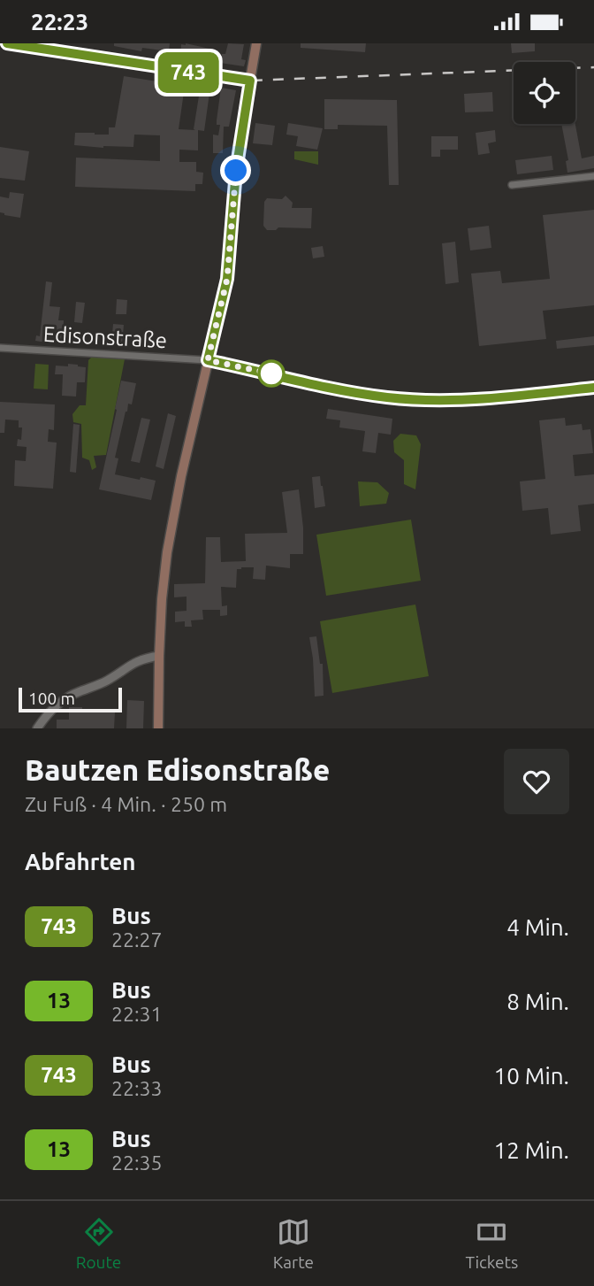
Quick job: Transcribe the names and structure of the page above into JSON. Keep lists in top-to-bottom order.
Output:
{
  "streets": {
    "street": ["Edisonstraße"]
  },
  "lines": ["bus line 743"],
  "scale_bar": "100 m",
  "page": {
    "status": "22:23",
    "on_map": "743",
    "scale": "100 m",
    "heading": [
      ["Bautzen Edisonstraße", "Zu Fuß · 4 Min. · 250 m"],
      "Abfahrten"
    ],
    "list": [
      {
        "mark": "743",
        "name": "Bus",
        "note": "22:27",
        "value": "4 Min."
      },
      {
        "mark": "13",
        "name": "Bus",
        "note": "22:31",
        "value": "8 Min."
      },
      {
        "mark": "743",
        "name": "Bus",
        "note": "22:33",
        "value": "10 Min."
      },
      {
        "mark": "13",
        "name": "Bus",
        "note": "22:35",
        "value": "12 Min."
      }
    ],
    "tabs": ["Route", "Karte", "Tickets"]
  }
}
